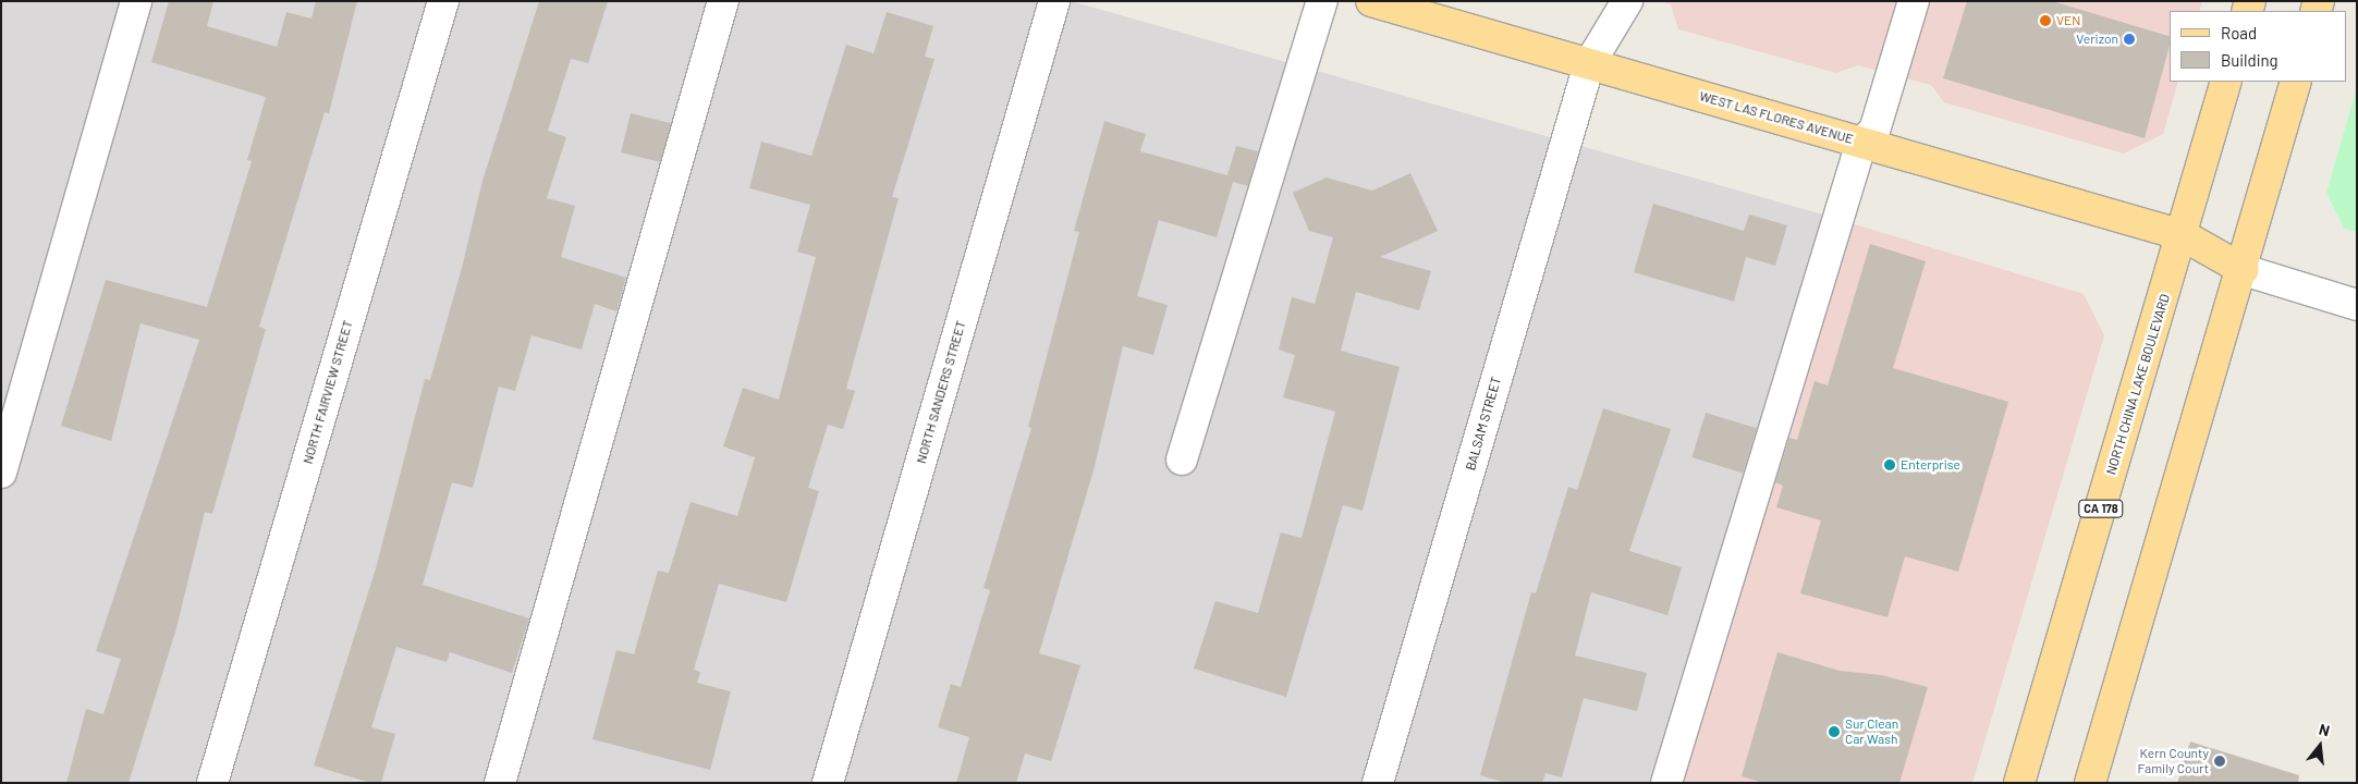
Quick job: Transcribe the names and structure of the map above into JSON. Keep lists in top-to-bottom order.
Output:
{
  "streets": {
    "main road": ["WEST LAS FLORES AVENUE", "NORTH CHINA LAKE BOULEVARD", "CA 178"],
    "street": ["NORTH FAIRVIEW STREET", "NORTH SANDERS STREET", "BALSAM STREET"]
  },
  "crossings": [
    ["WEST LAS FLORES AVENUE", "NORTH CHINA LAKE BOULEVARD"],
    ["WEST LAS FLORES AVENUE", "BALSAM STREET"]
  ],
  "places": [
    "VEN",
    "Verizon",
    "Enterprise",
    "Sur Clean Car Wash",
    "Kern County Family Court"
  ],
  "legend": ["Road", "Building"],
  "north": "top"
}
